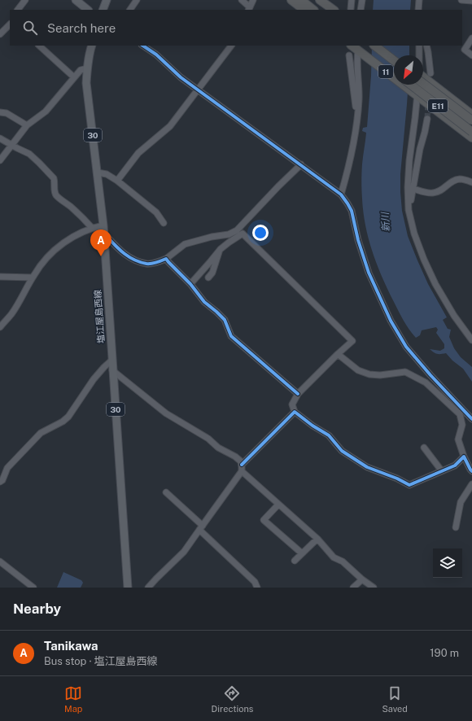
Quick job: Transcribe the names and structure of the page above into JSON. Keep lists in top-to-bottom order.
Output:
{
  "streets": {
    "highway": ["11", "E11"],
    "main road": ["30", "塩江屋島西線"]
  },
  "water": ["新川"],
  "north": "bottom left",
  "page": {
    "search": "Search here",
    "pins": "A",
    "heading": "Nearby",
    "list": [
      {
        "mark": "A",
        "name": "Tanikawa",
        "note": "Bus stop · 塩江屋島西線",
        "value": "190 m"
      }
    ],
    "nav": ["Map", "Directions", "Saved"]
  }
}
